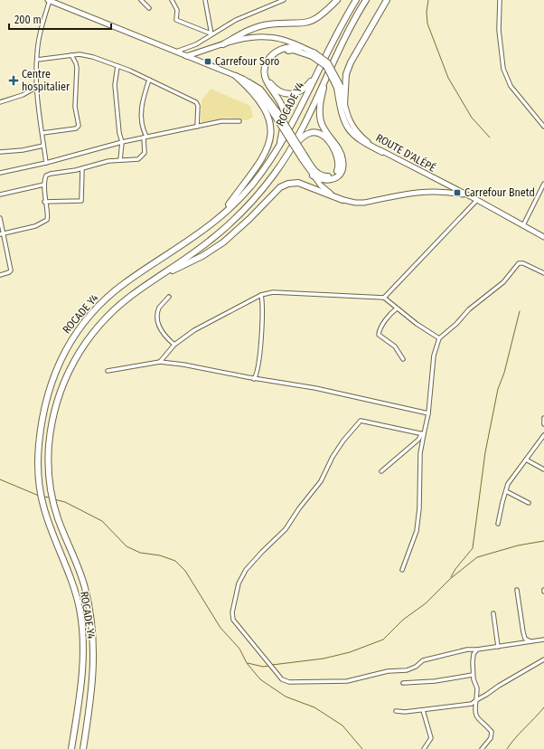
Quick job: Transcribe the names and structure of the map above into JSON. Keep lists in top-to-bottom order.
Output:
{
  "streets": {
    "highway": ["ROCADE Y4"],
    "main road": ["ROUTE D'ALÉPÉ"]
  },
  "places": {
    "transit": ["Carrefour Soro", "Carrefour Bnetd"],
    "health": ["Centre hospitalier"]
  },
  "scale_bar": "200 m"
}
